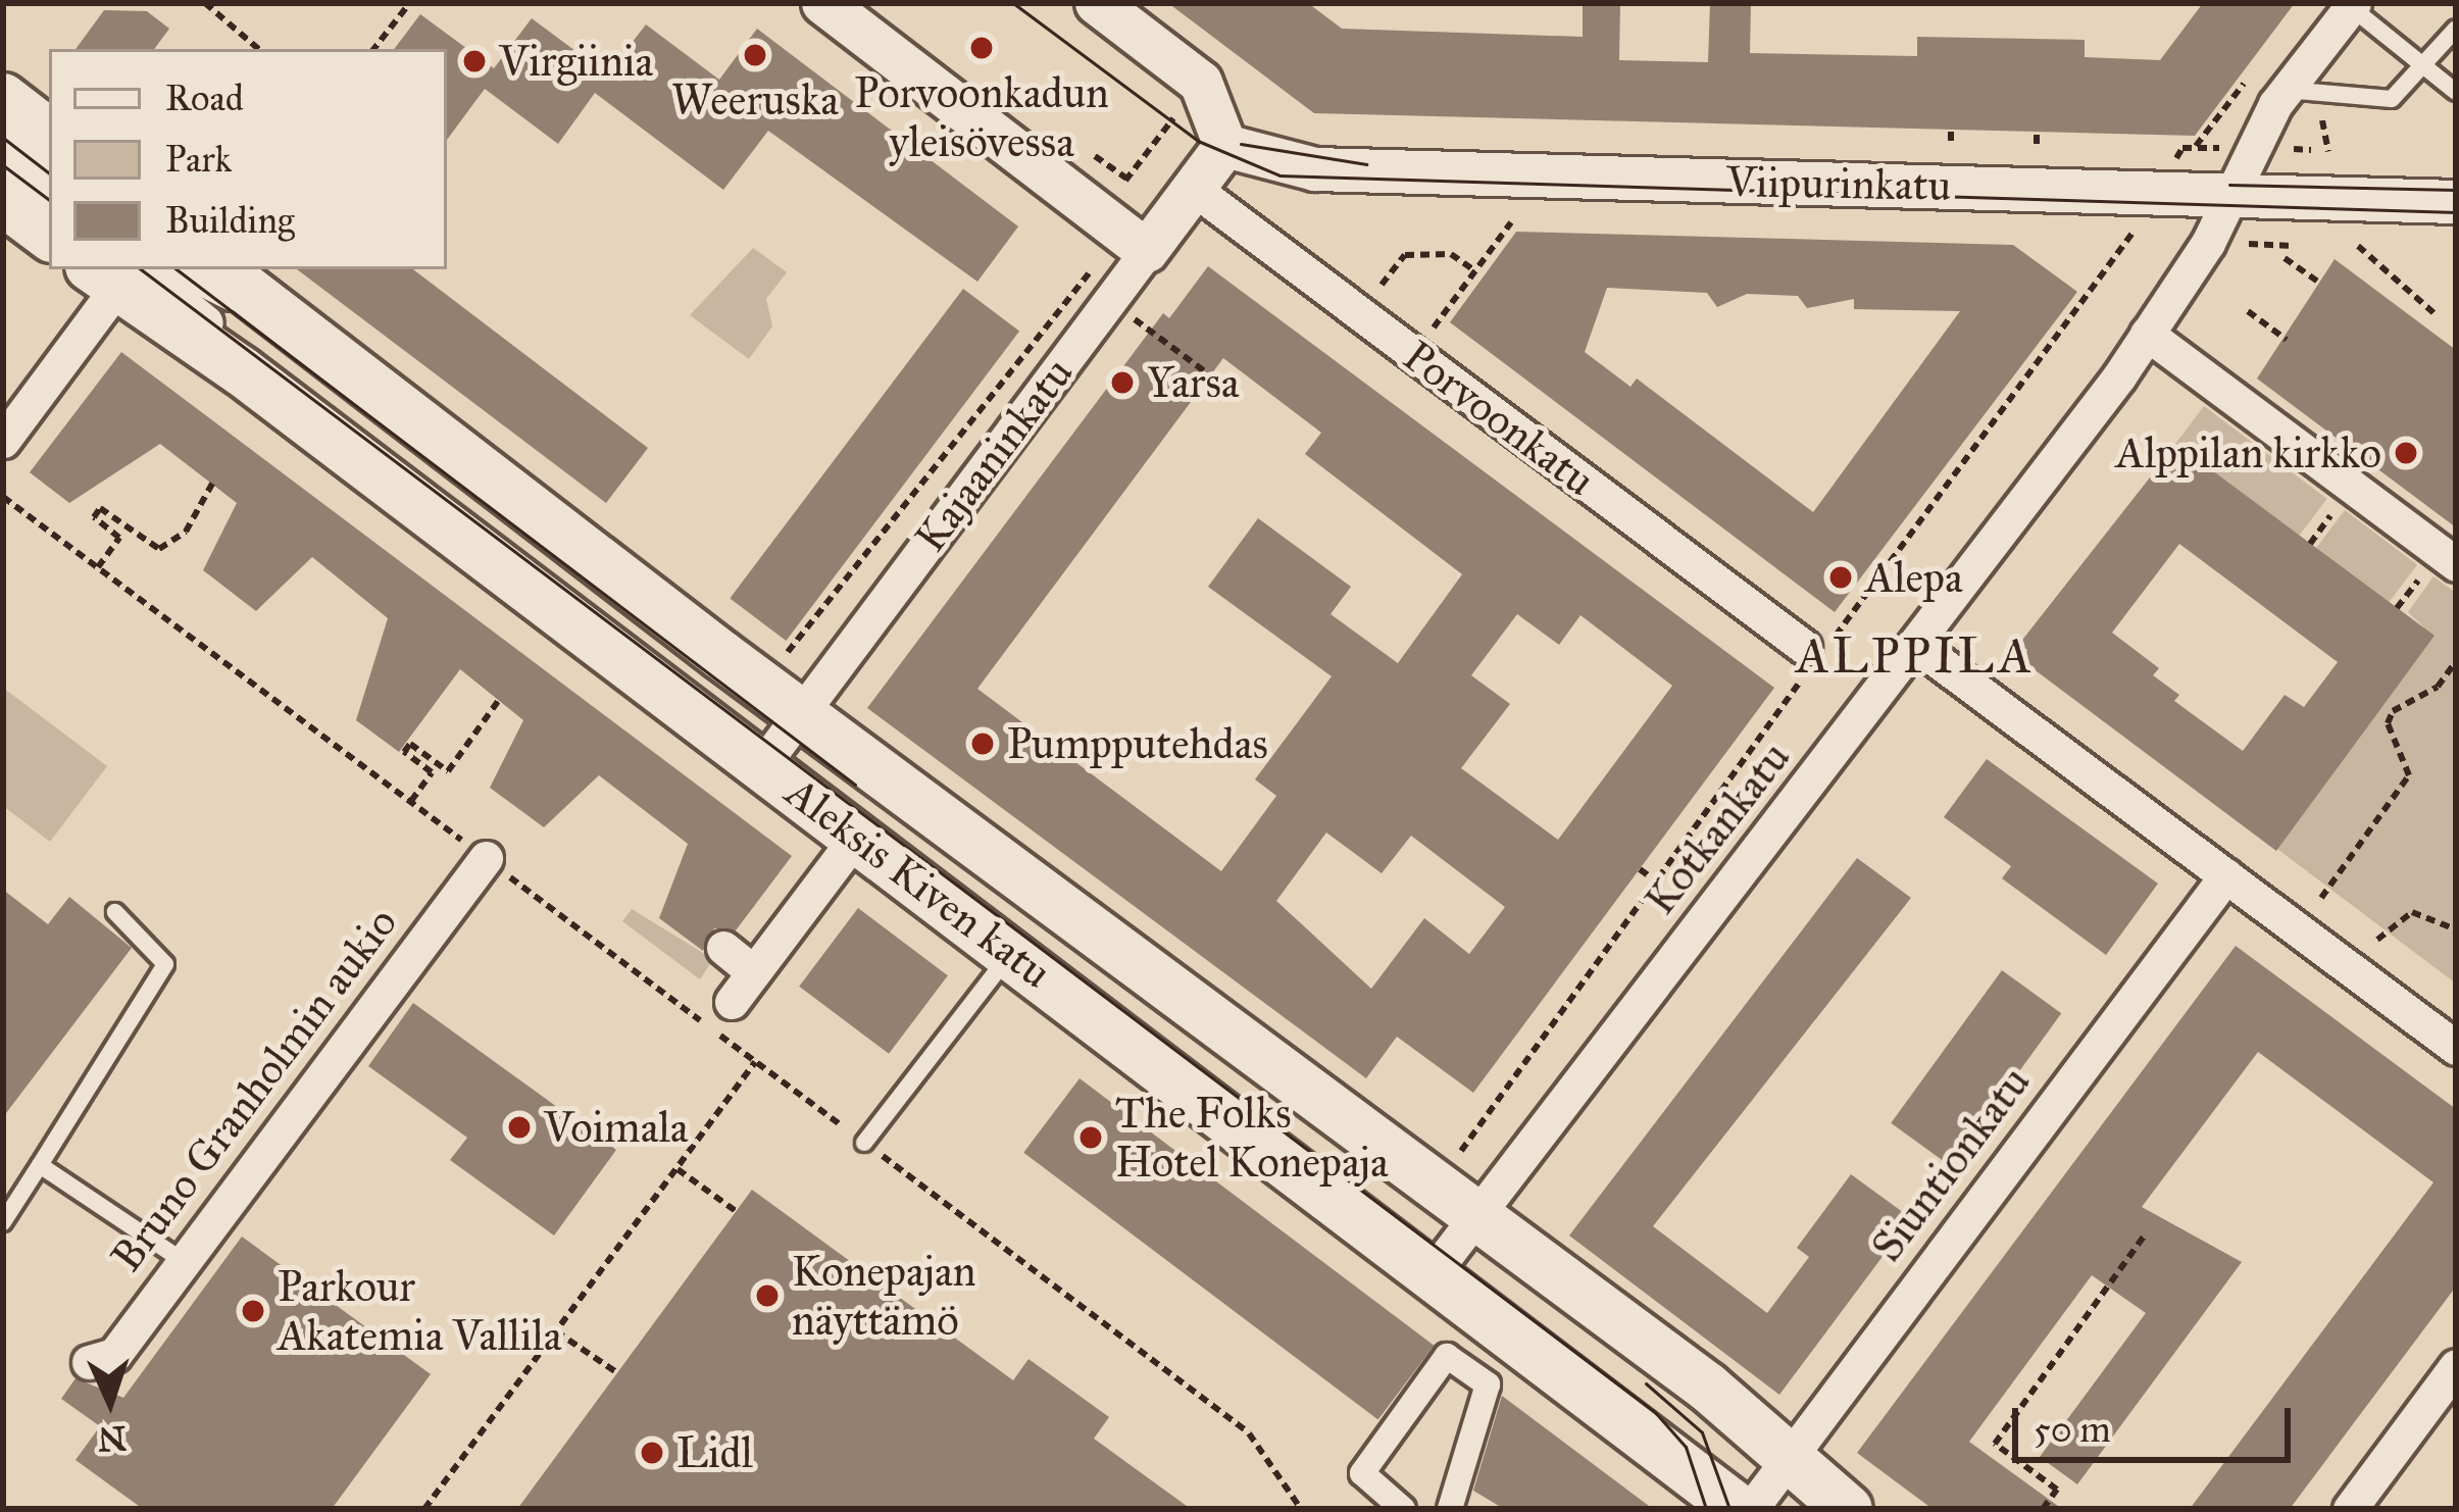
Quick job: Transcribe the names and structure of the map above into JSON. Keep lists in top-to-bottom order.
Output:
{
  "streets": {
    "main road": ["Aleksis Kiven katu"],
    "street": [
      "Viipurinkatu",
      "Porvoonkatu",
      "Kajaaninkatu",
      "Kotkankatu",
      "Bruno Granholmin aukio",
      "Siuntionkatu"
    ]
  },
  "crossings": [
    ["Viipurinkatu", "Kajaaninkatu"],
    ["Viipurinkatu", "Kotkankatu"],
    ["Porvoonkatu", "Kajaaninkatu"],
    ["Kajaaninkatu", "Aleksis Kiven katu"],
    ["Kotkankatu", "Aleksis Kiven katu"],
    ["Aleksis Kiven katu", "Siuntionkatu"]
  ],
  "districts": ["ALPPILA"],
  "places": [
    "Porvoonkadun yleisövessa",
    "Weeruska",
    "Virgiinia",
    "Yarsa",
    "Alppilan kirkko",
    "Alepa",
    "Pumpputehdas",
    "Voimala",
    "The Folks Hotel Konepaja",
    "Konepajan näyttämö",
    "Parkour Akatemia Vallila",
    "Lidl"
  ],
  "legend": ["Road", "Park", "Building"],
  "scale_bar": "50 m",
  "north": "bottom"
}
